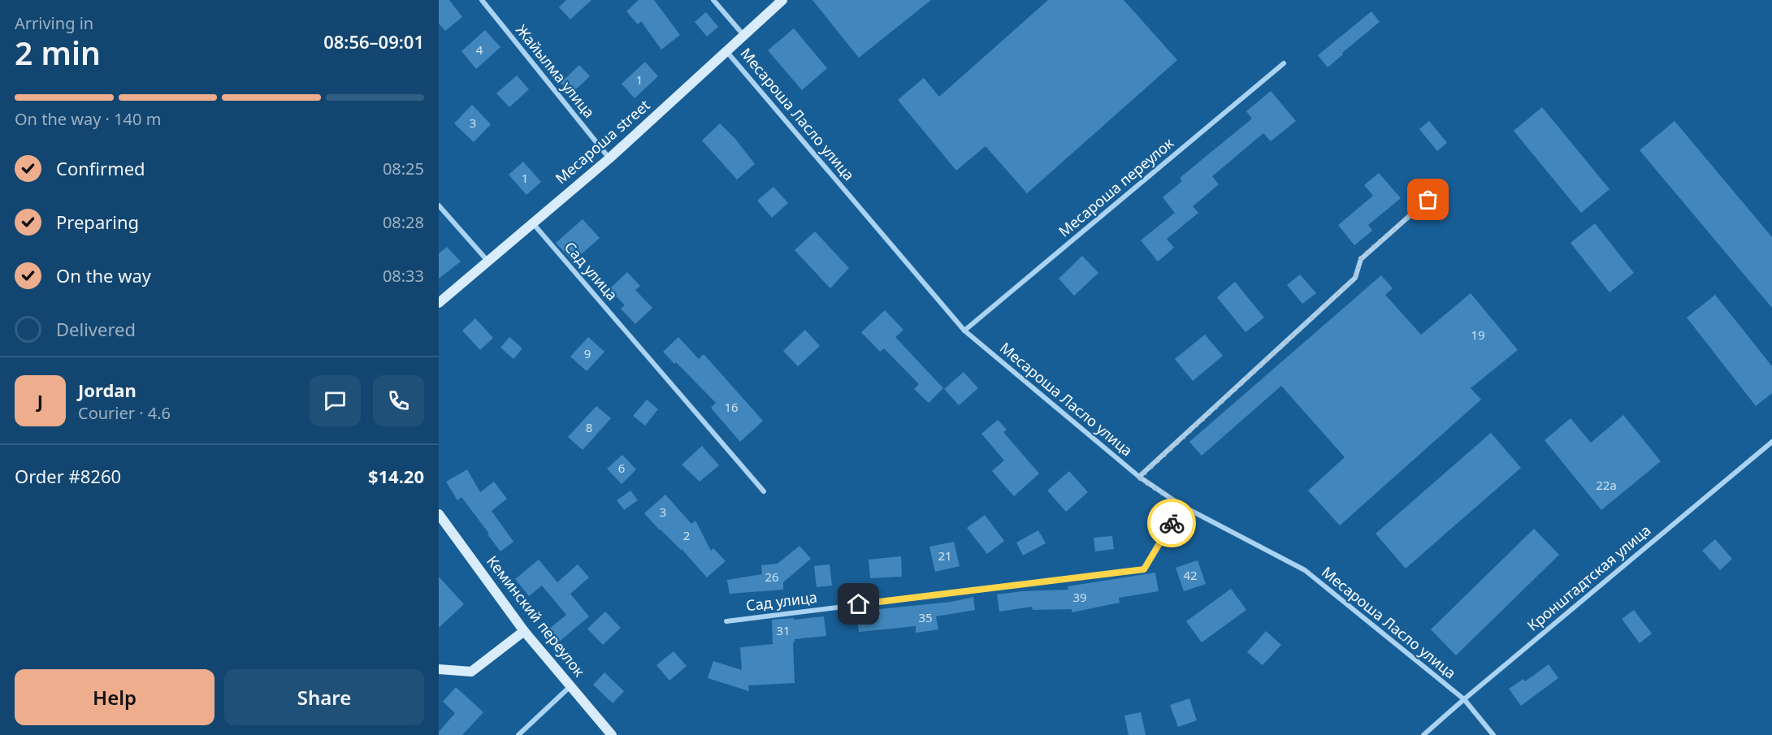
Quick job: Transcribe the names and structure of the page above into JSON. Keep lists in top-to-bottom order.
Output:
{
  "streets": {
    "street": [
      "Жайылма улица",
      "Месароша Ласло улица",
      "Месароша street",
      "Месароша переулок",
      "Сад улица",
      "Кронштадтская улица",
      "Кеминский переулок"
    ]
  },
  "crossings": [
    ["Жайылма улица", "Месароша street"],
    ["Месароша Ласло улица", "Месароша street"],
    ["Месароша Ласло улица", "Месароша переулок"],
    ["Месароша Ласло улица", "Сад улица"],
    ["Месароша Ласло улица", "Кронштадтская улица"],
    ["Месароша street", "Сад улица"]
  ],
  "house_numbers": [
    "4",
    "1",
    "3",
    "1",
    "19",
    "9",
    "16",
    "8",
    "6",
    "22а",
    "3",
    "2",
    "21",
    "42",
    "26",
    "39",
    "35",
    "31"
  ],
  "page": {
    "heading": ["2 min", "Arriving in", "08:56–09:01"],
    "panel": [
      "Jordan",
      "Courier · 4.6",
      "Order #8260",
      "$14.20"
    ],
    "bar": "On the way · 140 m",
    "list": [
      ["Confirmed", "08:25"],
      ["Preparing", "08:28"],
      ["On the way", "08:33"],
      "Delivered"
    ],
    "round": "J",
    "buttons": ["Help", "Share"]
  }
}
